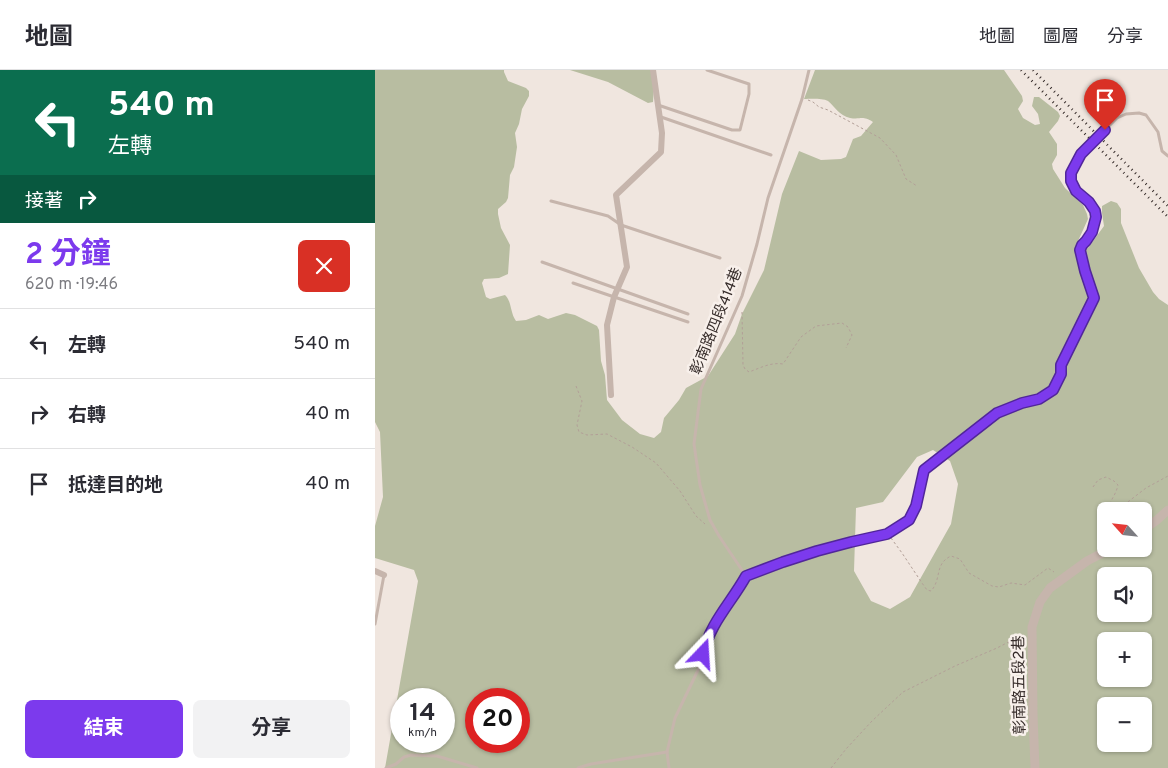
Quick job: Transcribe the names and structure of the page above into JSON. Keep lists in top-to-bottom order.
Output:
{
  "streets": {
    "street": ["彰南路五段2巷"],
    "lane": ["彰南路四段414巷"]
  },
  "north": "top left",
  "page": {
    "header": "地圖",
    "nav": ["地圖", "圖層", "分享"],
    "turn": ["540 m", "左轉"],
    "then": "接著",
    "heading": ["2 分鐘", "620 m · 19:46"],
    "list": [
      {
        "name": "左轉",
        "value": "540 m"
      },
      {
        "name": "右轉",
        "value": "40 m"
      },
      {
        "name": "抵達目的地",
        "value": "40 m"
      }
    ],
    "map_buttons": ["+", "−"],
    "speed": "14 km/h",
    "limit": "20",
    "buttons": ["結束", "分享"]
  }
}
